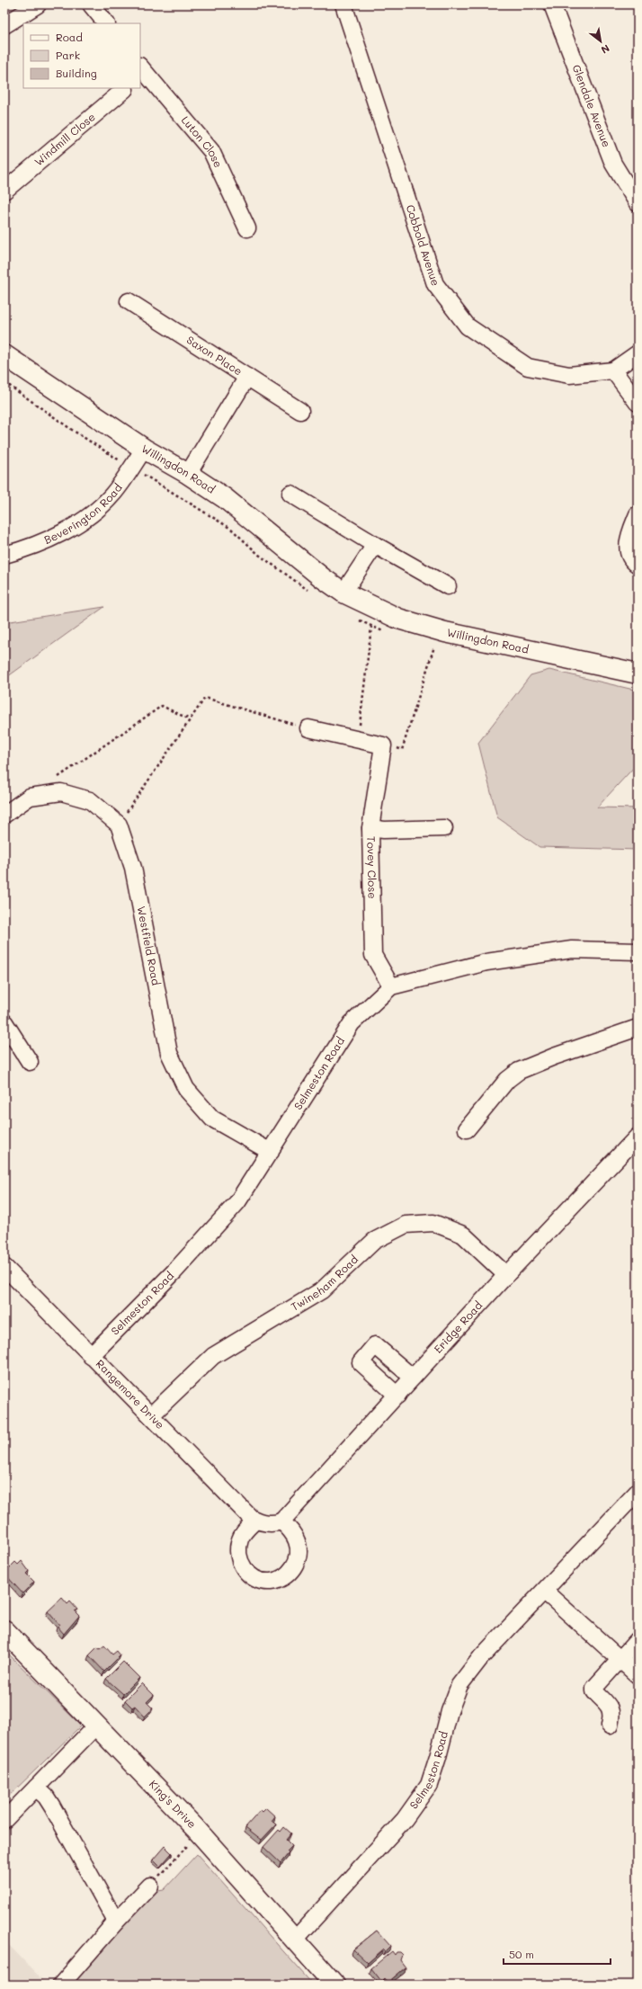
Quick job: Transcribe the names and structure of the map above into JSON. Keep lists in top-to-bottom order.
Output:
{
  "streets": {
    "main road": ["Willingdon Road", "King's Drive"],
    "street": [
      "Glendale Avenue",
      "Windmill Close",
      "Luton Close",
      "Cobbold Avenue",
      "Saxon Place",
      "Beverington Road",
      "Tovey Close",
      "Westfield Road",
      "Selmeston Road",
      "Twineham Road",
      "Eridge Road",
      "Rangemore Drive"
    ]
  },
  "crossings": [
    ["Willingdon Road", "Beverington Road"],
    ["Tovey Close", "Selmeston Road"],
    ["Westfield Road", "Selmeston Road"],
    ["Selmeston Road", "Rangemore Drive"],
    ["Selmeston Road", "King's Drive"],
    ["Twineham Road", "Eridge Road"],
    ["Twineham Road", "Rangemore Drive"],
    ["Eridge Road", "Rangemore Drive"]
  ],
  "legend": ["Road", "Park", "Building"],
  "scale_bar": "50 m",
  "north": "bottom right"
}
